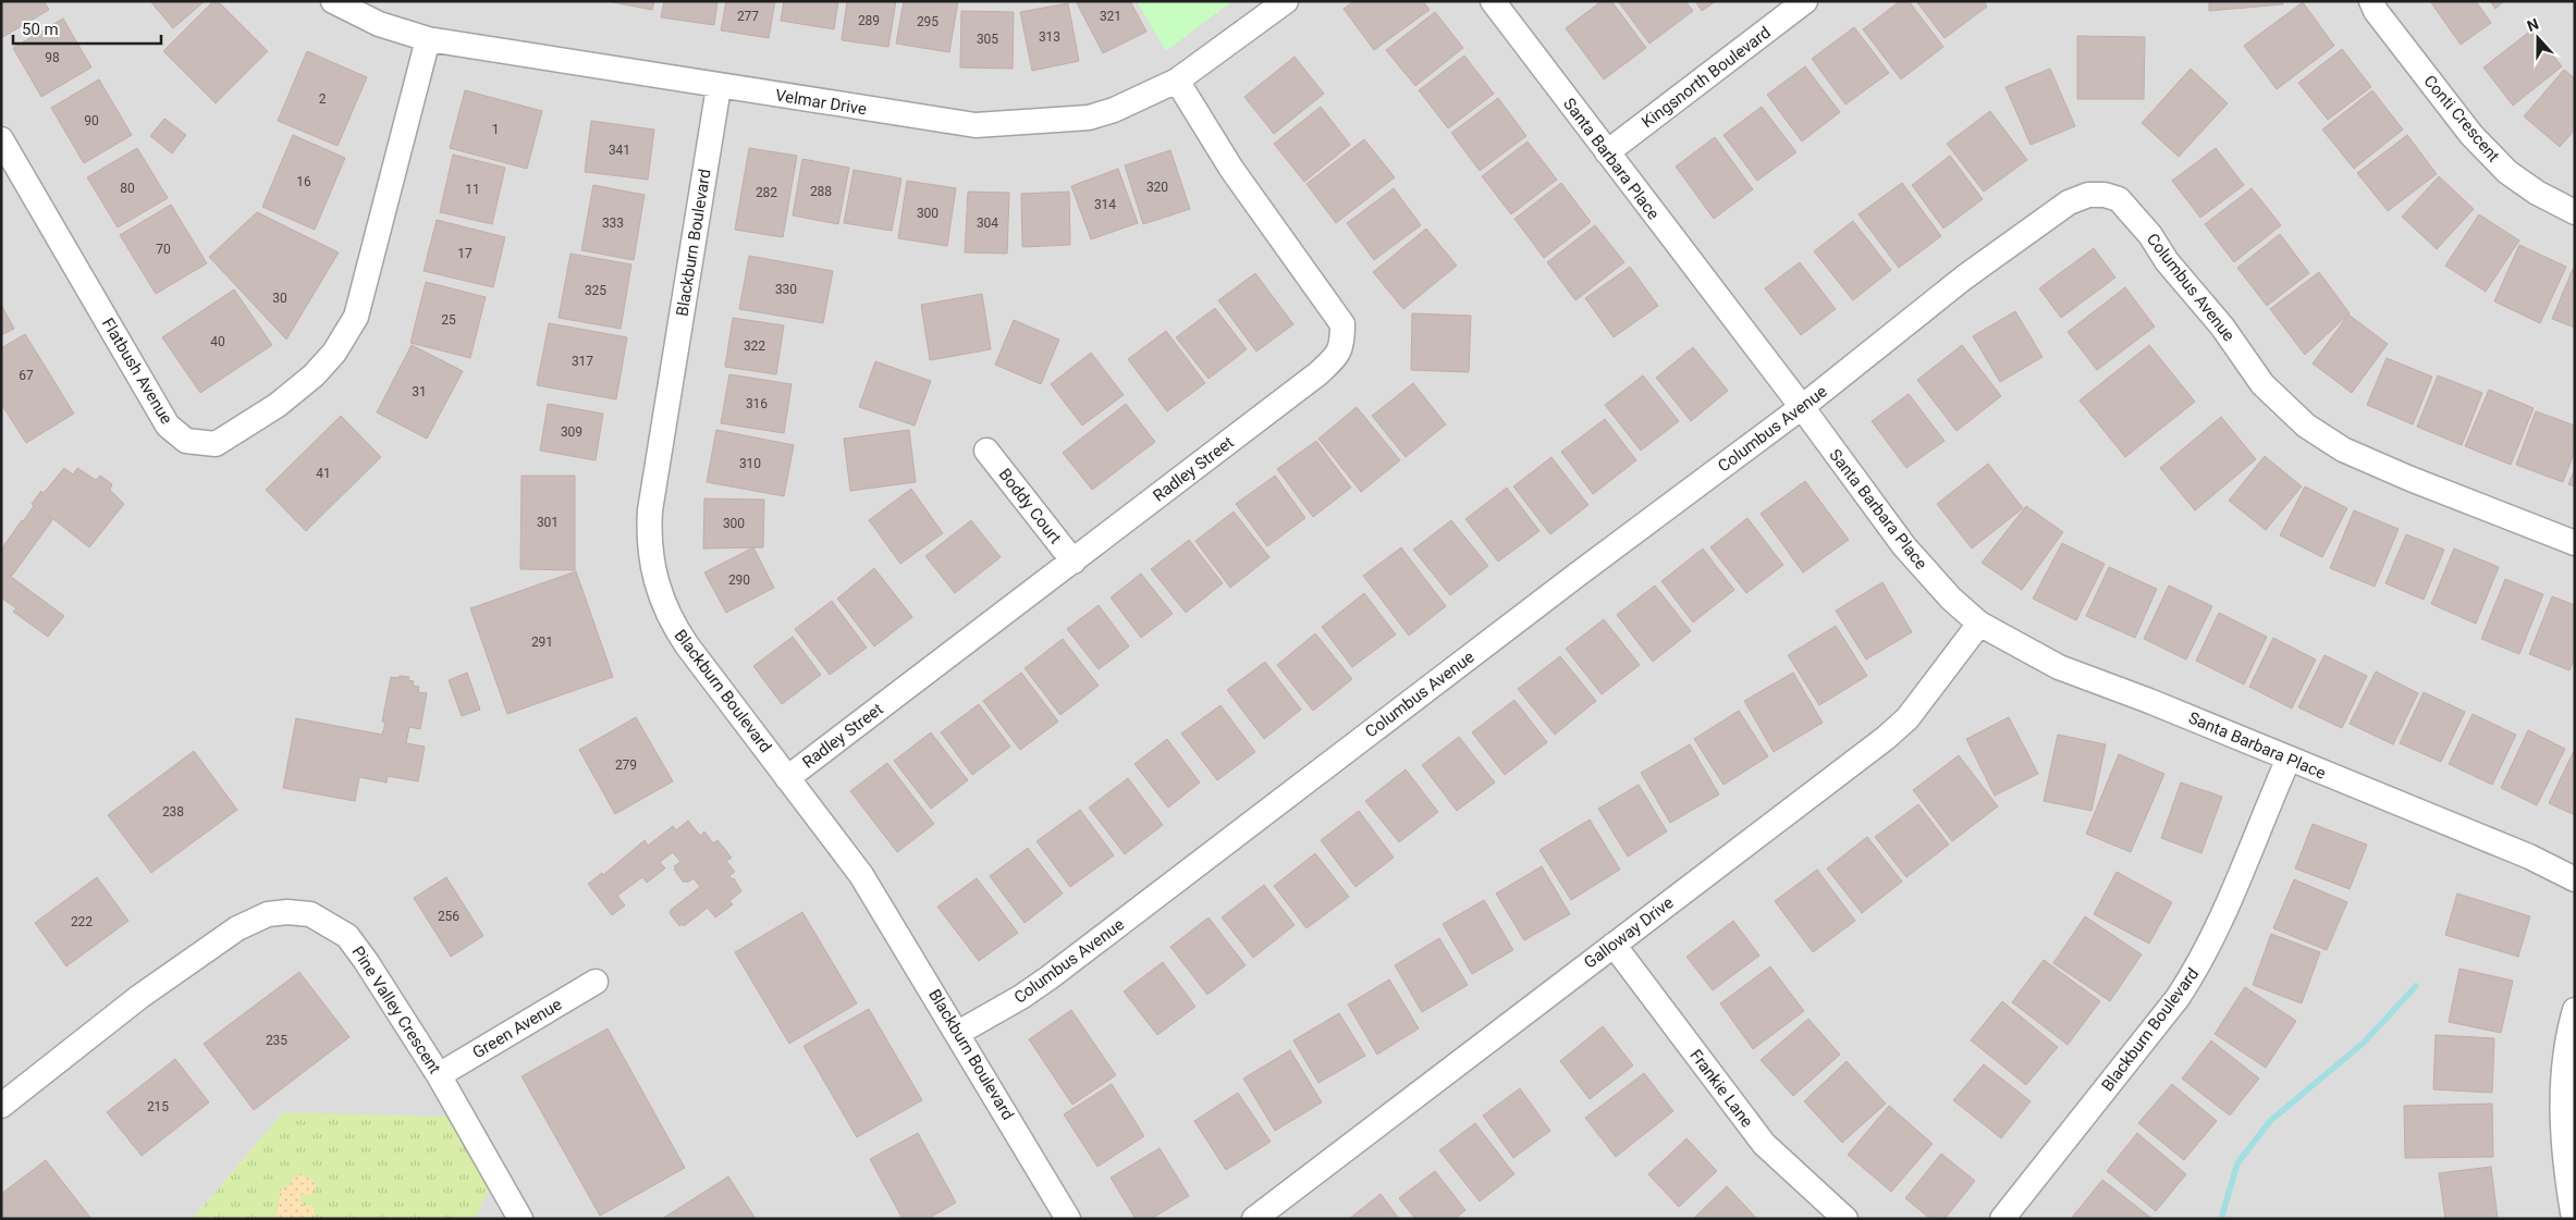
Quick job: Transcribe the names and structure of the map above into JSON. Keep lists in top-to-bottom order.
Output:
{
  "streets": {
    "street": [
      "Kingsnorth Boulevard",
      "Velmar Drive",
      "Conti Crescent",
      "Santa Barbara Place",
      "Blackburn Boulevard",
      "Columbus Avenue",
      "Flatbush Avenue",
      "Radley Street",
      "Boddy Court",
      "Galloway Drive",
      "Pine Valley Crescent",
      "Green Avenue",
      "Frankie Lane"
    ]
  },
  "crossings": [
    ["Kingsnorth Boulevard", "Santa Barbara Place"],
    ["Velmar Drive", "Blackburn Boulevard"],
    ["Velmar Drive", "Flatbush Avenue"],
    ["Velmar Drive", "Radley Street"],
    ["Santa Barbara Place", "Blackburn Boulevard"],
    ["Santa Barbara Place", "Columbus Avenue"],
    ["Santa Barbara Place", "Galloway Drive"],
    ["Blackburn Boulevard", "Columbus Avenue"],
    ["Blackburn Boulevard", "Radley Street"],
    ["Radley Street", "Boddy Court"],
    ["Galloway Drive", "Frankie Lane"],
    ["Pine Valley Crescent", "Green Avenue"]
  ],
  "house_numbers": [
    "277",
    "321",
    "289",
    "295",
    "313",
    "305",
    "98",
    "2",
    "90",
    "1",
    "341",
    "16",
    "320",
    "80",
    "11",
    "288",
    "282",
    "314",
    "300",
    "333",
    "304",
    "70",
    "17",
    "330",
    "325",
    "30",
    "25",
    "40",
    "322",
    "317",
    "67",
    "31",
    "316",
    "309",
    "310",
    "41",
    "301",
    "300",
    "290",
    "291",
    "279",
    "238",
    "256",
    "222",
    "235",
    "215"
  ],
  "scale_bar": "50 m",
  "north": "top"
}
